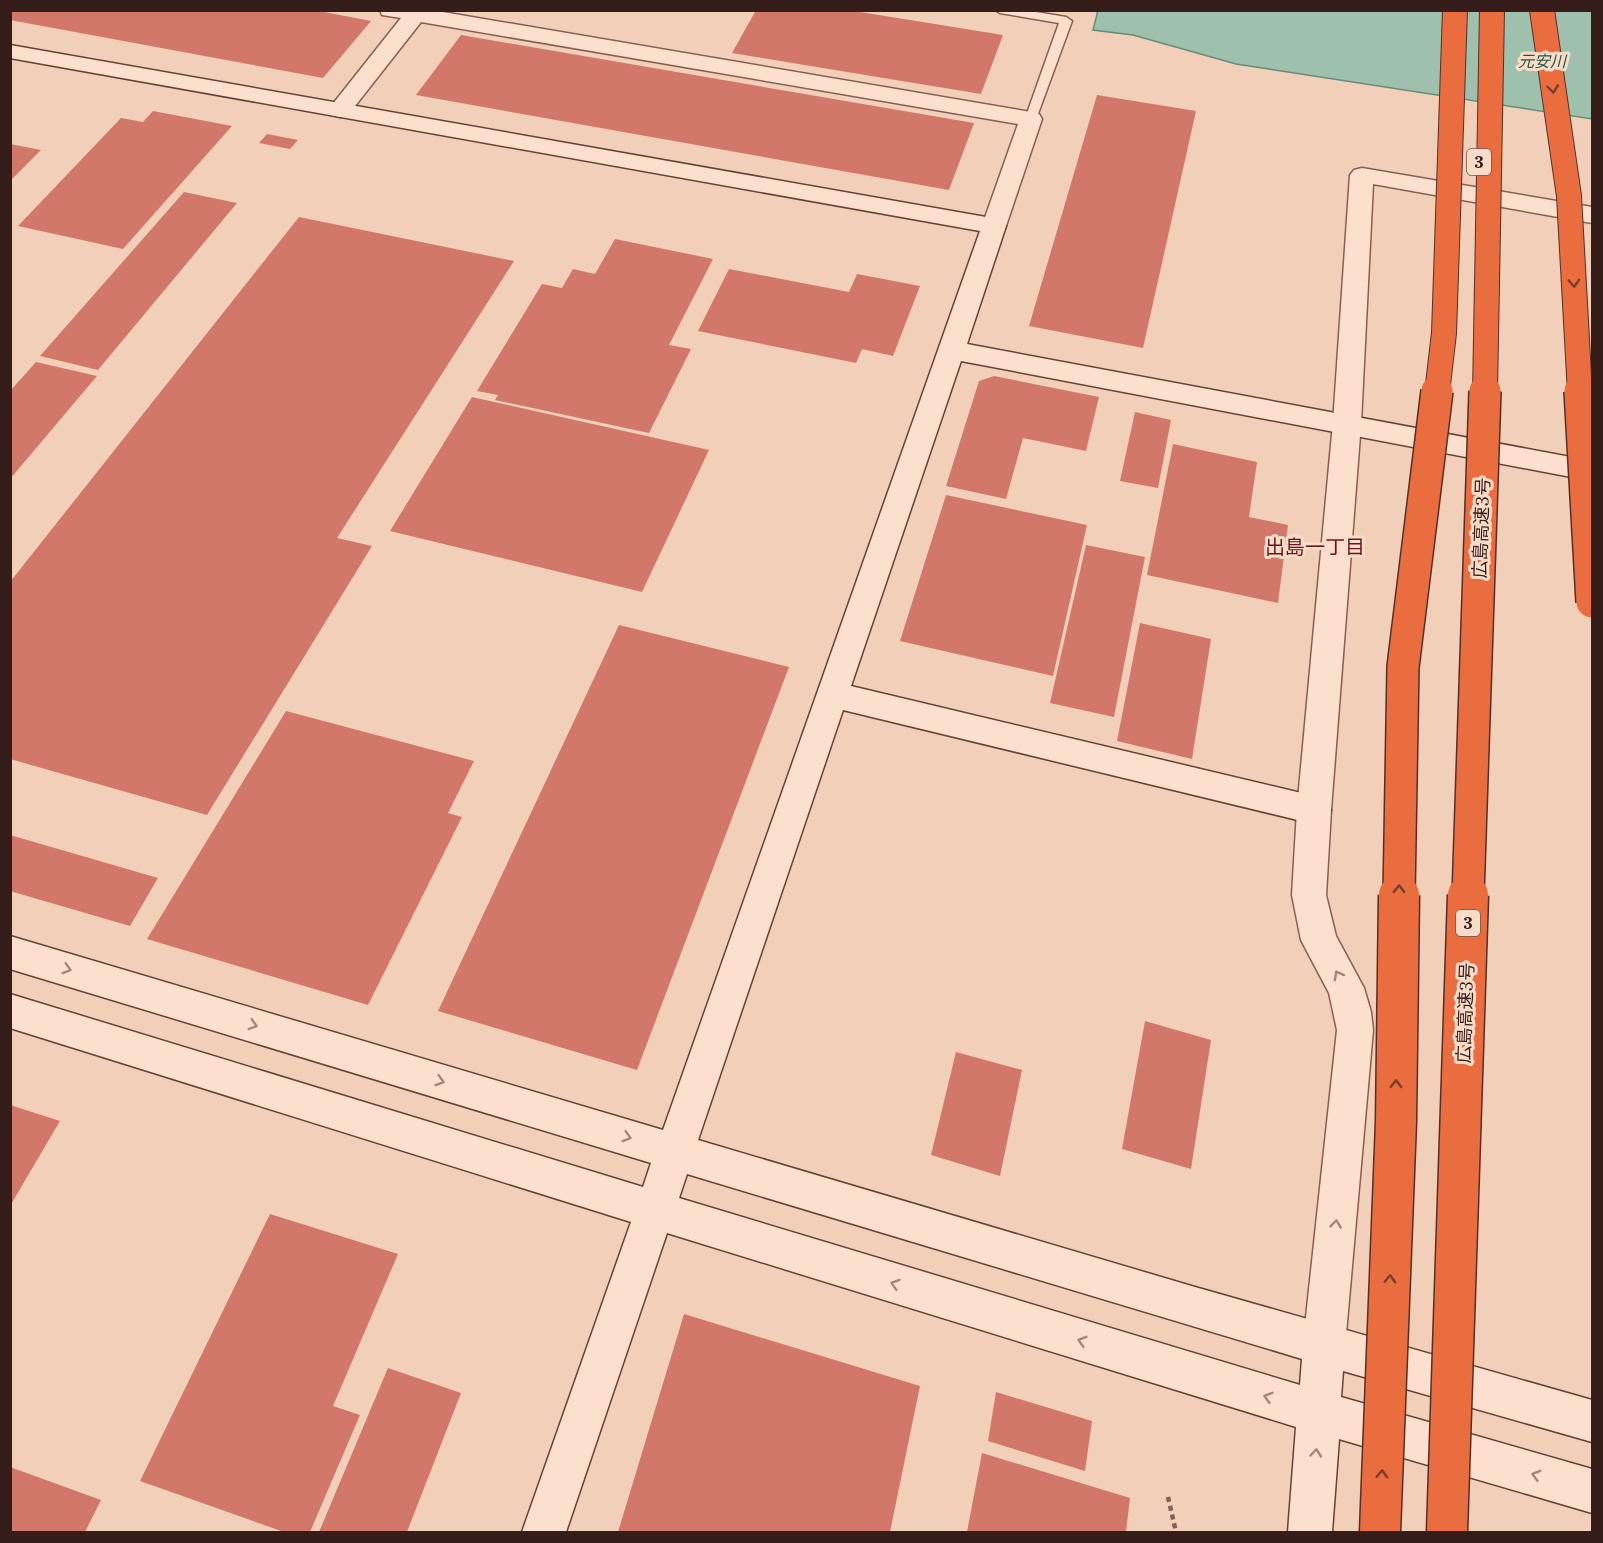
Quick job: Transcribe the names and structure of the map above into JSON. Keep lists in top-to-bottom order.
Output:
{
  "streets": {
    "highway": ["3", "広島高速3号"]
  },
  "crossings": [
    ["3", "広島高速3号"]
  ],
  "districts": ["出島一丁目"],
  "water": ["元安川"]
}
